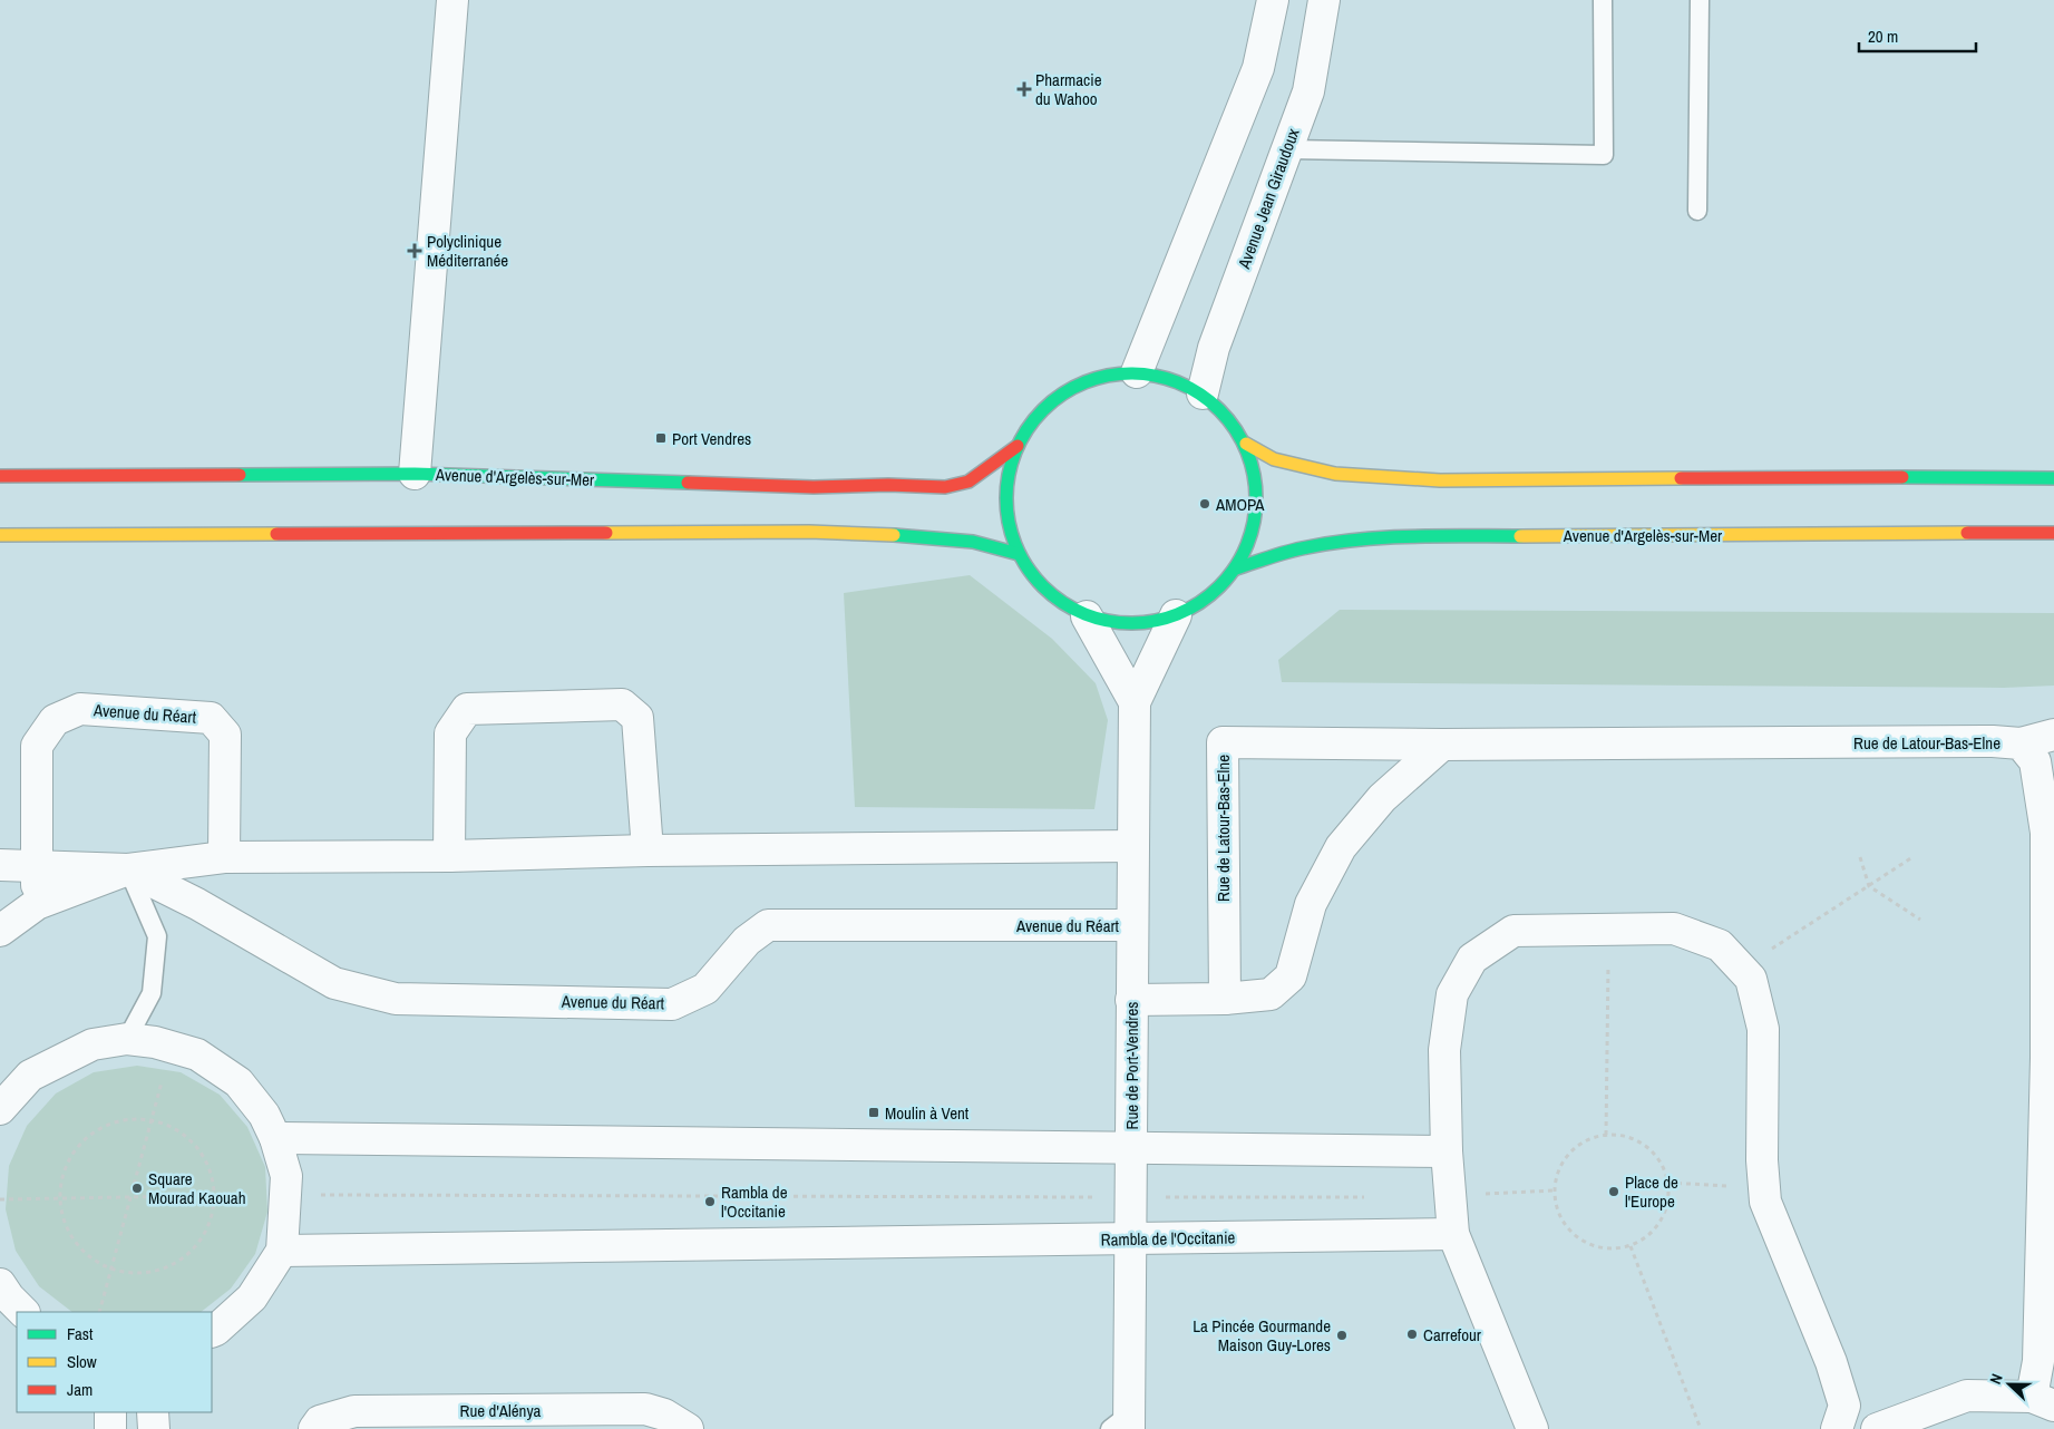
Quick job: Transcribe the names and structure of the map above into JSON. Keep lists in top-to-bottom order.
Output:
{
  "streets": {
    "main road": ["Avenue d'Argelès-sur-Mer"],
    "street": [
      "Avenue Jean Giraudoux",
      "Avenue du Réart",
      "Rue de Latour-Bas-Elne",
      "Rue de Port-Vendres",
      "Rambla de l'Occitanie",
      "Rue d'Alénya"
    ]
  },
  "crossings": [
    ["Avenue du Réart", "Rue de Port-Vendres"],
    ["Rue de Port-Vendres", "Rambla de l'Occitanie"]
  ],
  "places": {
    "health": ["Pharmacie du Wahoo", "Polyclinique Méditerranée"],
    "transit": ["Port Vendres", "Moulin à Vent"],
    "other": [
      "AMOPA",
      "Square Mourad Kaouah",
      "Place de l'Europe",
      "Rambla de l'Occitanie",
      "Carrefour",
      "La Pincée Gourmande Maison Guy-Lores"
    ]
  },
  "legend": ["Fast", "Slow", "Jam"],
  "scale_bar": "20 m",
  "north": "left"
}
